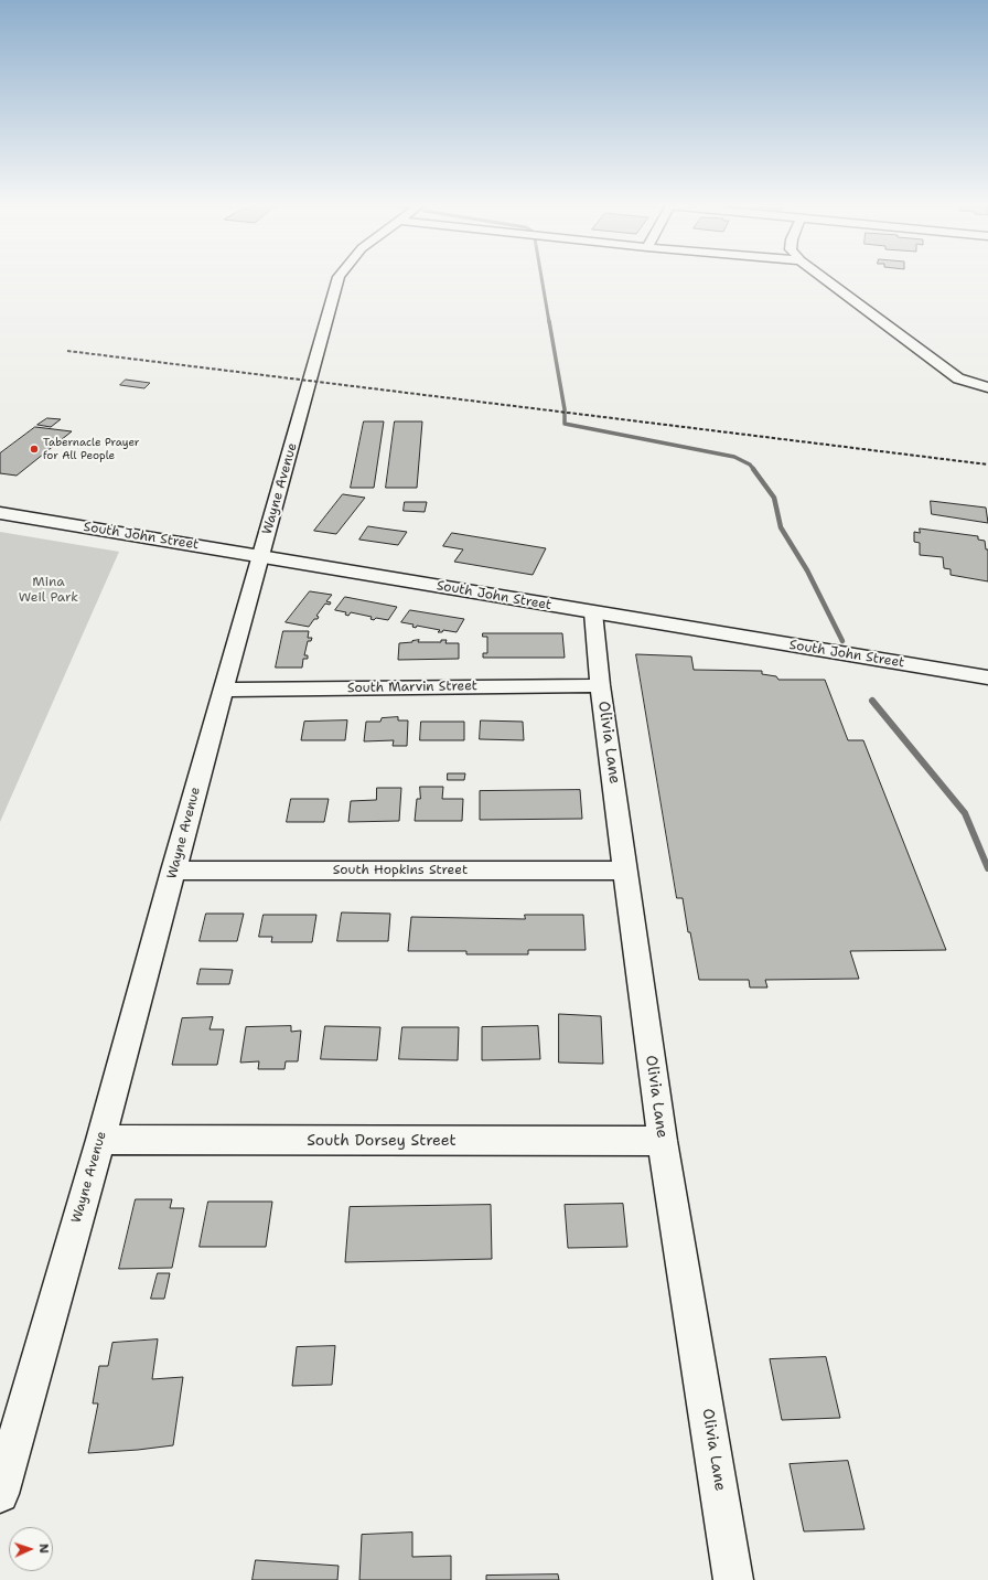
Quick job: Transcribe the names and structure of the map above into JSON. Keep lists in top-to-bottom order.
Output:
{
  "streets": {
    "street": [
      "Wayne Avenue",
      "South John Street",
      "South Marvin Street",
      "Olivia Lane",
      "South Hopkins Street",
      "South Dorsey Street"
    ]
  },
  "crossings": [
    ["Wayne Avenue", "South John Street"],
    ["Wayne Avenue", "South Marvin Street"],
    ["Wayne Avenue", "South Hopkins Street"],
    ["Wayne Avenue", "South Dorsey Street"],
    ["South John Street", "Olivia Lane"],
    ["South Marvin Street", "Olivia Lane"],
    ["Olivia Lane", "South Hopkins Street"],
    ["Olivia Lane", "South Dorsey Street"]
  ],
  "parks": ["Mina Weil Park"],
  "places": ["Tabernacle Prayer for All People"],
  "north": "right"
}
